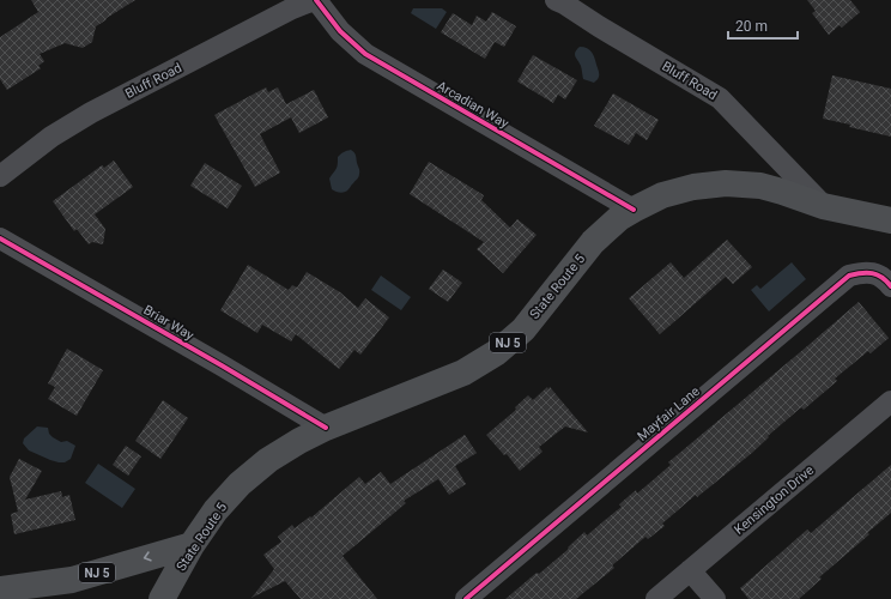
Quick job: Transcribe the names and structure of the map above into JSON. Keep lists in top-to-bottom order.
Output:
{
  "streets": {
    "main road": ["State Route 5", "NJ 5"],
    "street": [
      "Bluff Road",
      "Arcadian Way",
      "Briar Way",
      "Mayfair Lane",
      "Kensington Drive"
    ]
  },
  "crossings": [
    ["Bluff Road", "Arcadian Way"],
    ["Bluff Road", "State Route 5"],
    ["Arcadian Way", "State Route 5"],
    ["State Route 5", "Briar Way"],
    ["State Route 5", "NJ 5"]
  ],
  "scale_bar": "20 m"
}
